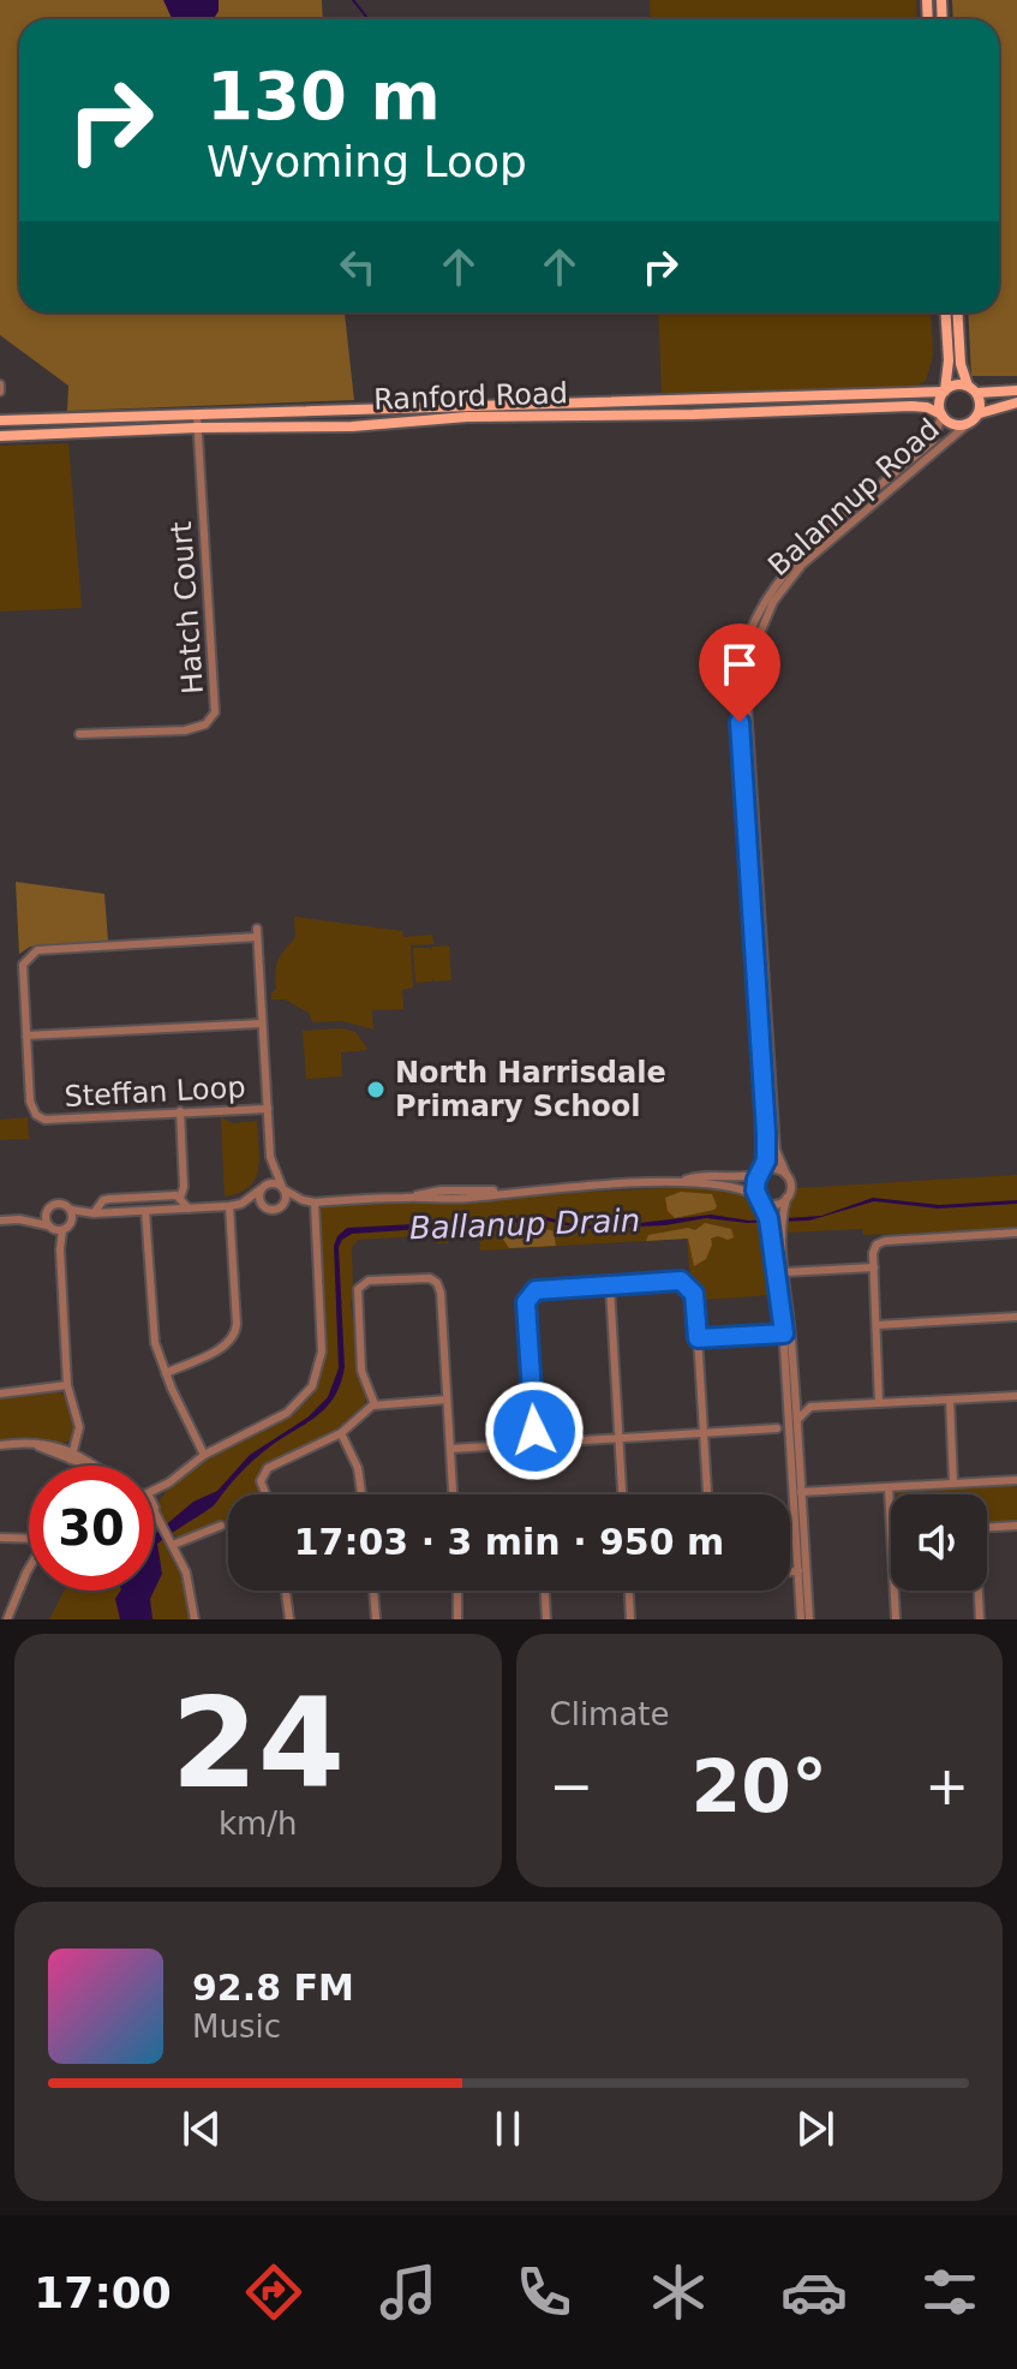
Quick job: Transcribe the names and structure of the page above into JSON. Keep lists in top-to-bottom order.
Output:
{
  "streets": {
    "main road": ["Ranford Road"],
    "street": ["Balannup Road", "Hatch Court", "Steffan Loop"]
  },
  "crossings": [
    ["Ranford Road", "Balannup Road"],
    ["Ranford Road", "Hatch Court"]
  ],
  "water": ["Ballanup Drain"],
  "places": ["North Harrisdale Primary School"],
  "page": {
    "turn": ["130 m", "Wyoming Loop"],
    "limit": "30",
    "trip": "17:03 · 3 min · 950 m",
    "tile": [
      ["24", "km/h"],
      "Climate"
    ],
    "heat": ["−", "20°", "+"],
    "song": ["92.8 FM", "Music"],
    "tabs": "17:00"
  }
}
